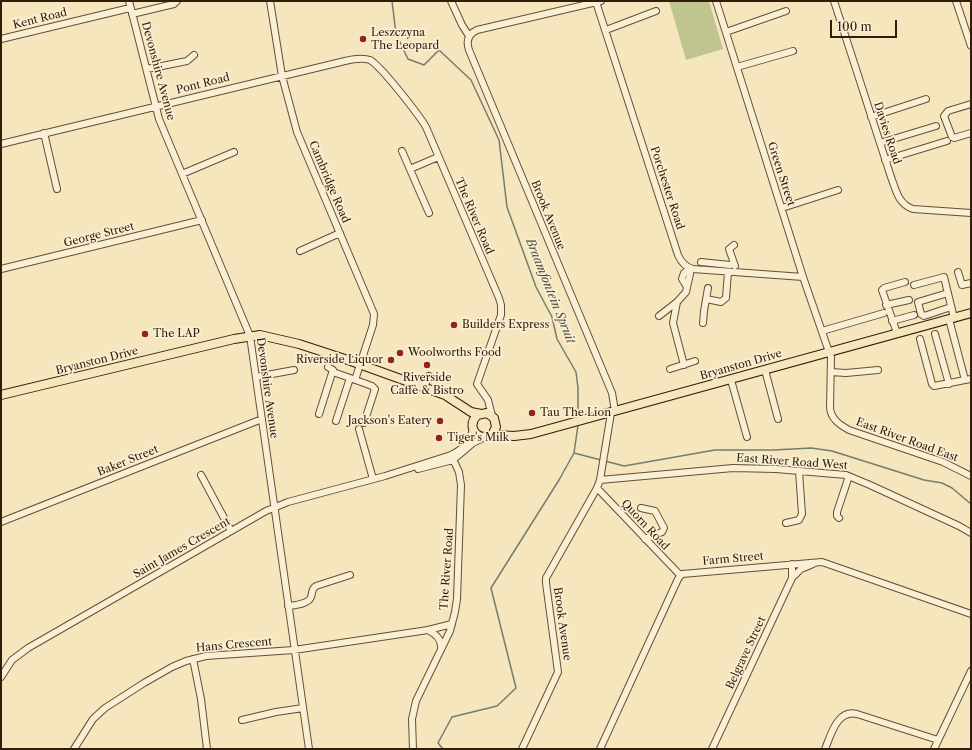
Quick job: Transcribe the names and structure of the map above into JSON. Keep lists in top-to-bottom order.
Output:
{
  "streets": {
    "main road": ["Bryanston Drive"],
    "street": [
      "Kent Road",
      "Devonshire Avenue",
      "Pont Road",
      "Davies Road",
      "Green Street",
      "Cambridge Road",
      "Porchester Road",
      "Brook Avenue",
      "The River Road",
      "George Street",
      "East River Road East",
      "Baker Street",
      "East River Road West",
      "Quorn Road",
      "Saint James Crescent",
      "Farm Street",
      "Hans Crescent",
      "Belgrave Street"
    ]
  },
  "crossings": [
    ["Kent Road", "Devonshire Avenue"],
    ["Devonshire Avenue", "Pont Road"],
    ["Devonshire Avenue", "George Street"],
    ["Devonshire Avenue", "Bryanston Drive"],
    ["Devonshire Avenue", "Baker Street"],
    ["Devonshire Avenue", "Saint James Crescent"],
    ["Devonshire Avenue", "Hans Crescent"],
    ["Pont Road", "Cambridge Road"],
    ["Pont Road", "The River Road"],
    ["Green Street", "Bryanston Drive"],
    ["Green Street", "East River Road East"],
    ["Cambridge Road", "Bryanston Drive"],
    ["Brook Avenue", "Bryanston Drive"],
    ["Brook Avenue", "East River Road West"],
    ["Brook Avenue", "Quorn Road"],
    ["The River Road", "Bryanston Drive"],
    ["The River Road", "Saint James Crescent"],
    ["The River Road", "Hans Crescent"],
    ["Bryanston Drive", "East River Road East"],
    ["Bryanston Drive", "Saint James Crescent"],
    ["Quorn Road", "Farm Street"],
    ["Farm Street", "Belgrave Street"]
  ],
  "water": ["Braamfontein Spruit"],
  "places": [
    "Leszczyna The Leopard",
    "Builders Express",
    "The LAP",
    "Woolworths Food",
    "Riverside Liquor",
    "Riverside Caffè & Bistro",
    "Tau The Lion",
    "Jackson's Eatery",
    "Tiger's Milk"
  ],
  "scale_bar": "100 m"
}
